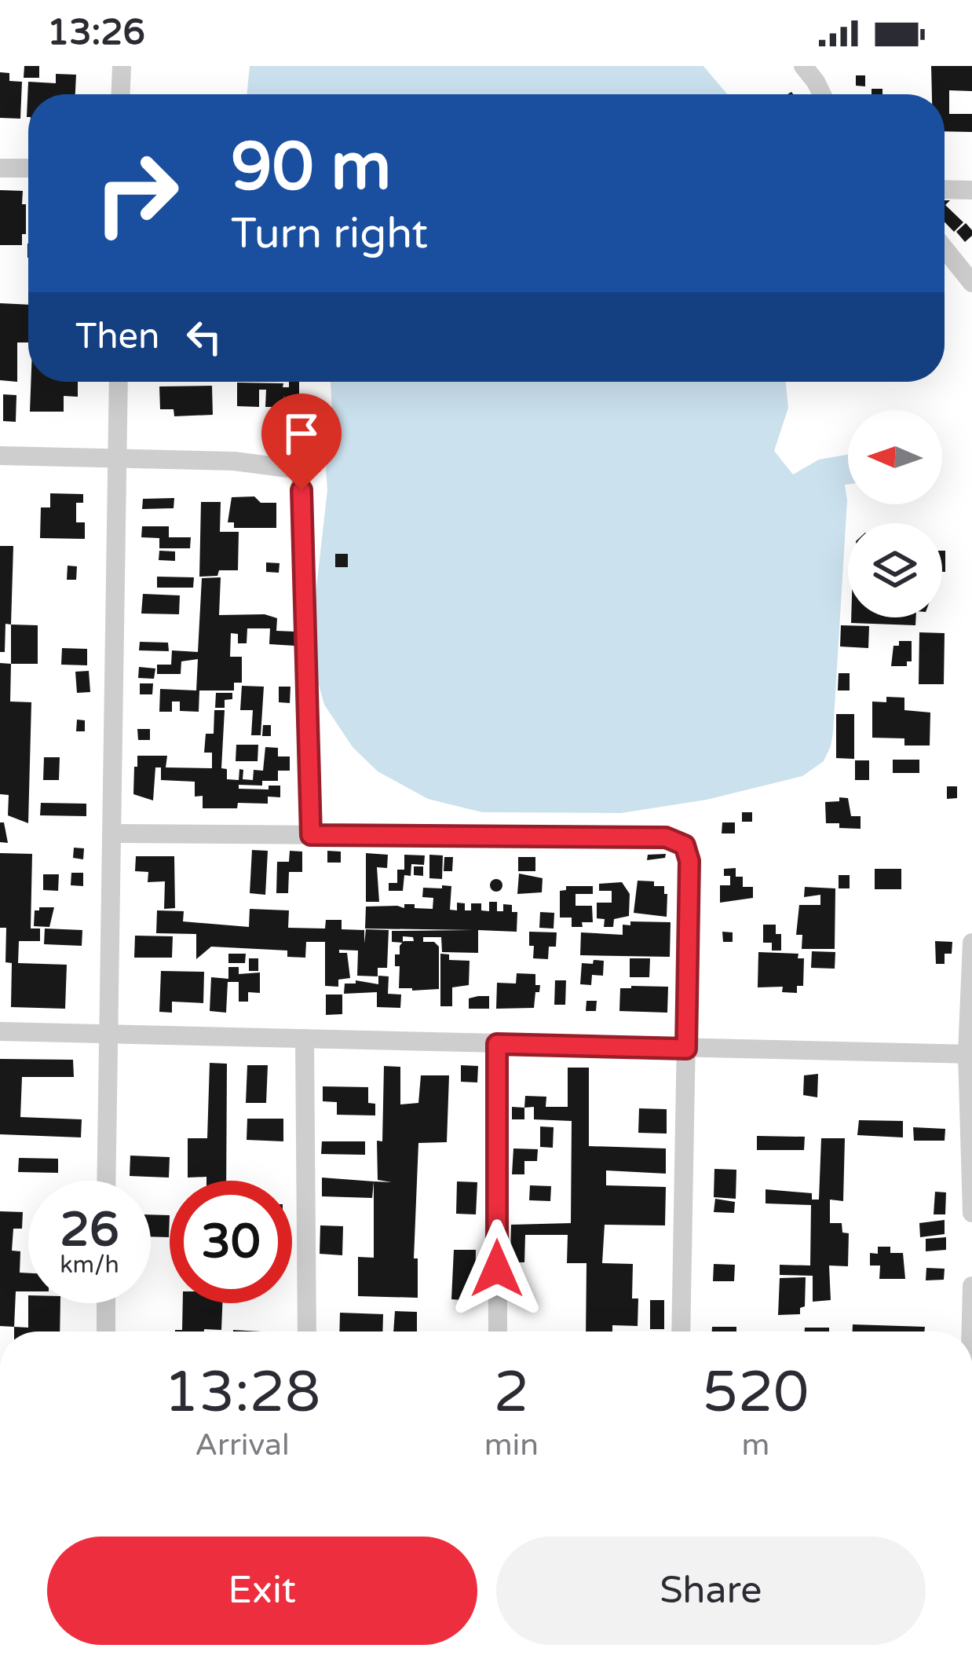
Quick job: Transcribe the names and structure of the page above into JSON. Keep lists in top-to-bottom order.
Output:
{
  "north": "left",
  "page": {
    "status": "13:26",
    "turn": ["90 m", "Turn right"],
    "then": "Then",
    "speed": "26 km/h",
    "limit": "30",
    "eta": [
      "13:28",
      "Arrival",
      "2",
      "min",
      "520",
      "m"
    ],
    "buttons": ["Exit", "Share"]
  }
}
